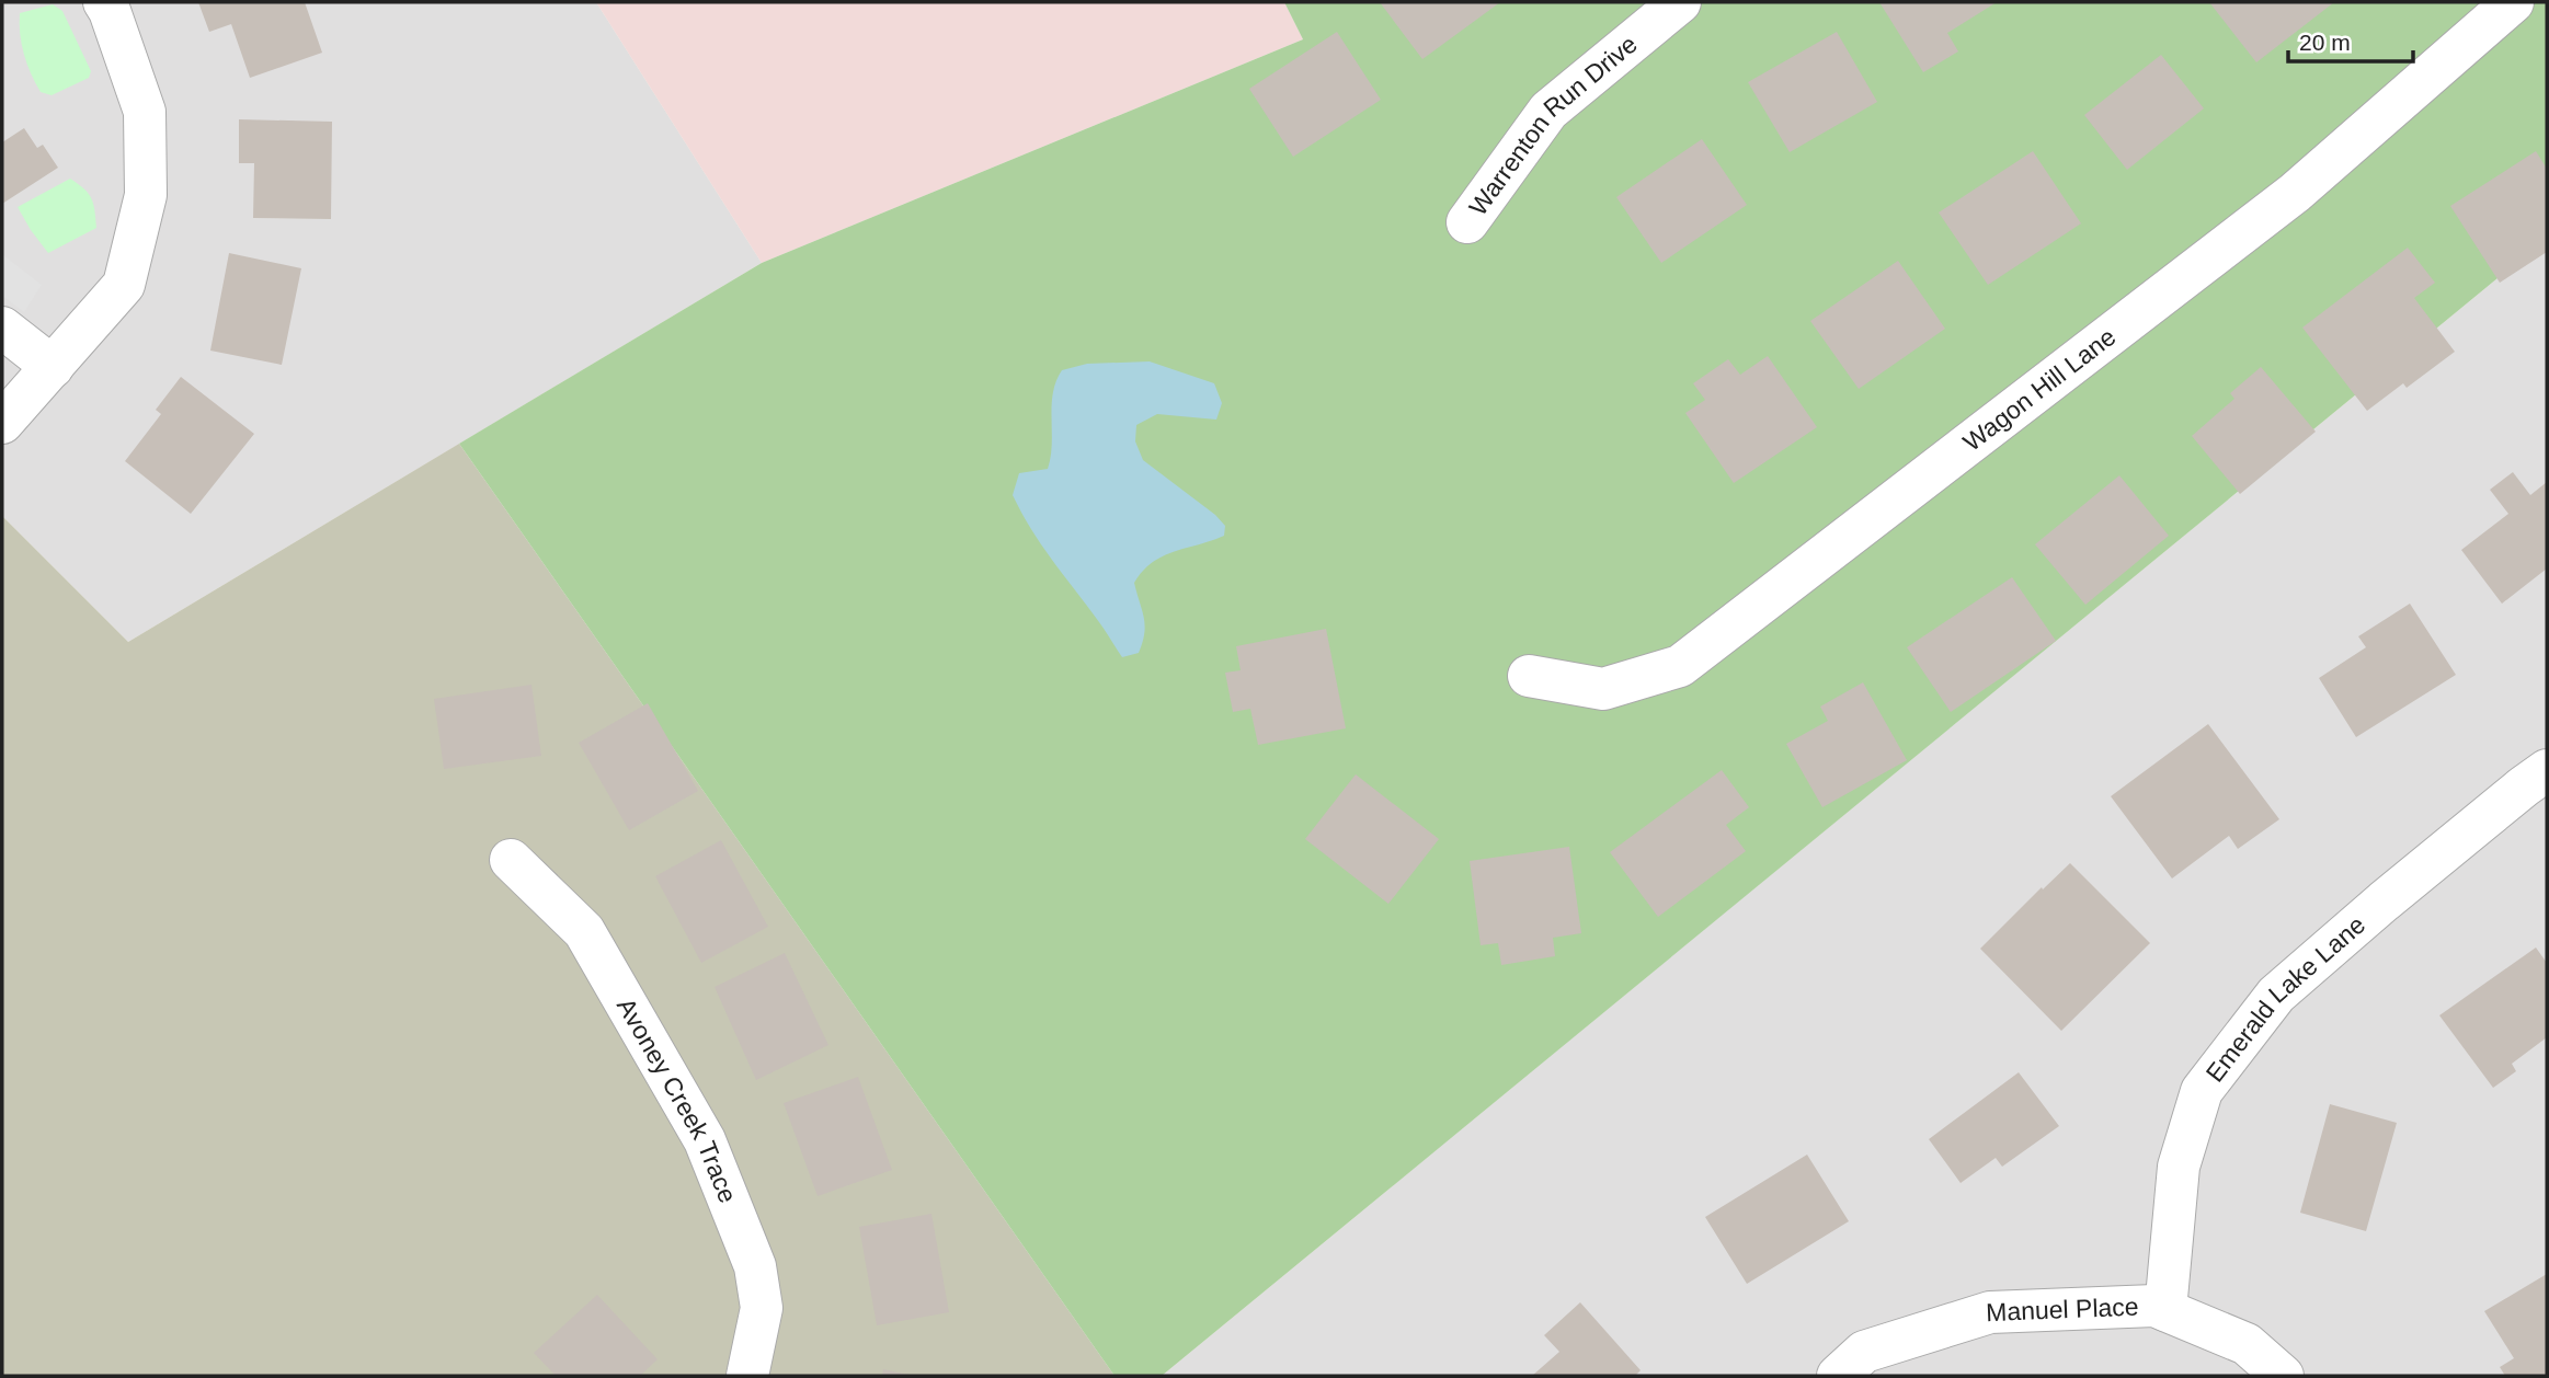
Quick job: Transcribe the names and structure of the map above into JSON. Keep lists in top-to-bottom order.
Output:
{
  "streets": {
    "street": [
      "Warrenton Run Drive",
      "Wagon Hill Lane",
      "Emerald Lake Lane",
      "Avoney Creek Trace",
      "Manuel Place"
    ]
  },
  "crossings": [
    ["Emerald Lake Lane", "Manuel Place"]
  ],
  "scale_bar": "20 m"
}
